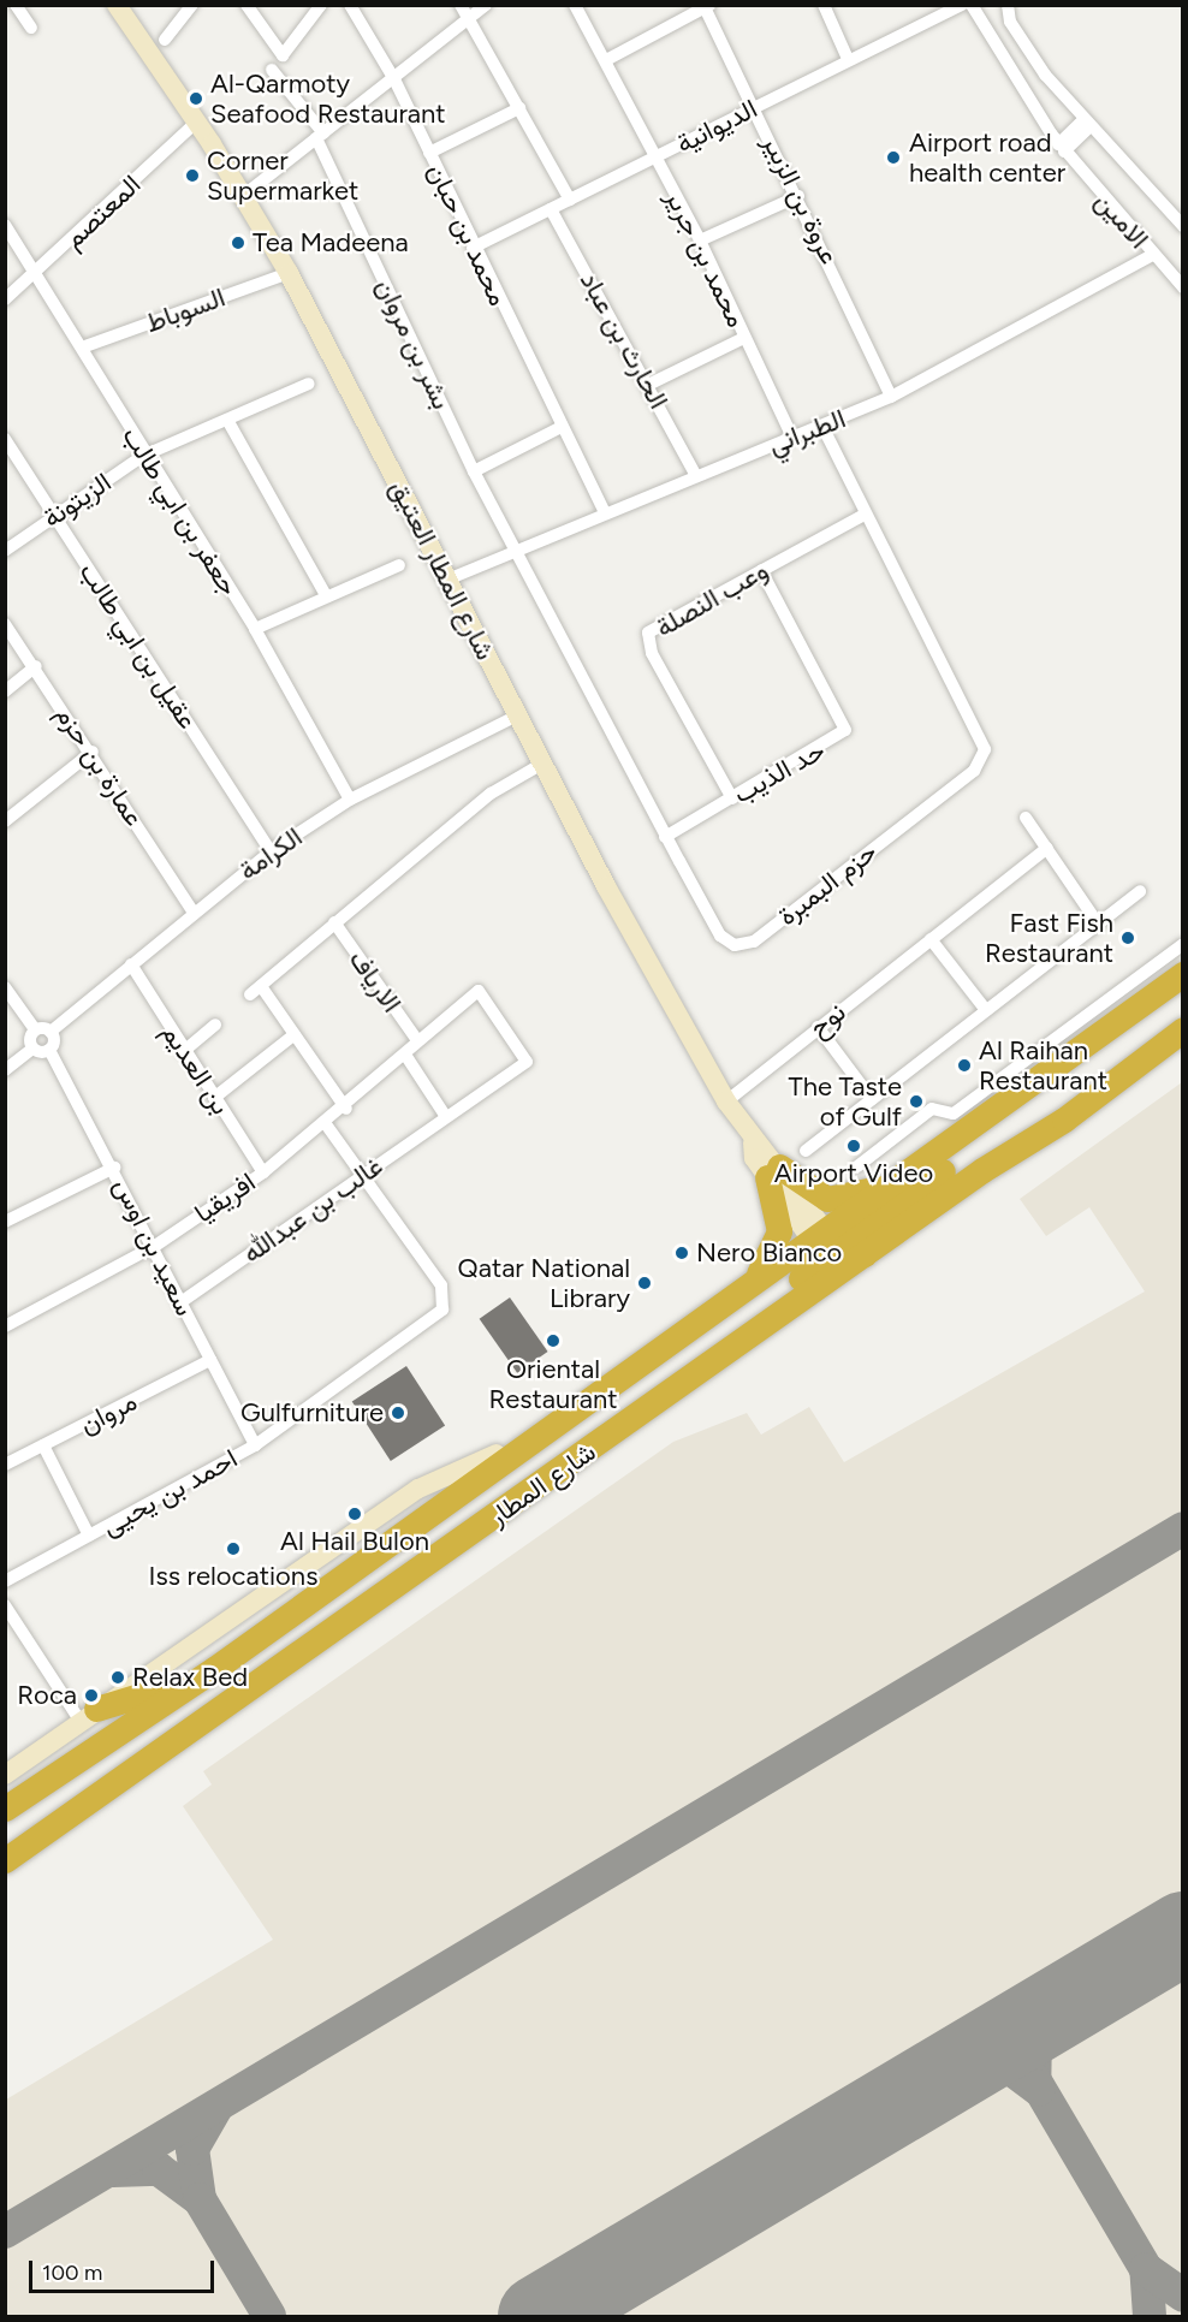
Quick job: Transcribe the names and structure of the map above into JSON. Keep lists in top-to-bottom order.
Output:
{
  "streets": {
    "highway": ["شارع المطار"],
    "street": [
      "الديوانية",
      "عروة بن الزبير",
      "المعتصم",
      "الامين",
      "محمد بن حبان",
      "محمد بن جرير",
      "السوباط",
      "الحارث بن عباد",
      "بشر بن مروان",
      "الطبراني",
      "الزيتونة",
      "جعفر بن ابي طالب",
      "شارع المطار العتيق",
      "وعب النصلة",
      "عقيل بن ابي طالب",
      "عمارة بن حزم",
      "حد الذيب",
      "الكرامة",
      "حزم البمبرة",
      "الارياف",
      "نوح",
      "بن العديم",
      "افريقيا",
      "غالب بن عبدالله",
      "سعيد بن اوس",
      "مروان",
      "احمد بن يحيى"
    ]
  },
  "crossings": [
    ["الديوانية", "عروة بن الزبير"],
    ["الديوانية", "محمد بن حبان"],
    ["الديوانية", "محمد بن جرير"],
    ["الديوانية", "الحارث بن عباد"],
    ["عروة بن الزبير", "الطبراني"],
    ["المعتصم", "جعفر بن ابي طالب"],
    ["المعتصم", "شارع المطار العتيق"],
    ["الامين", "الطبراني"],
    ["محمد بن حبان", "الطبراني"],
    ["محمد بن جرير", "الطبراني"],
    ["السوباط", "جعفر بن ابي طالب"],
    ["السوباط", "شارع المطار العتيق"],
    ["الحارث بن عباد", "الطبراني"],
    ["بشر بن مروان", "الطبراني"],
    ["بشر بن مروان", "حزم البمبرة"],
    ["الطبراني", "شارع المطار العتيق"],
    ["الطبراني", "حزم البمبرة"],
    ["الزيتونة", "جعفر بن ابي طالب"],
    ["الزيتونة", "عقيل بن ابي طالب"],
    ["جعفر بن ابي طالب", "الكرامة"],
    ["شارع المطار العتيق", "الكرامة"],
    ["شارع المطار العتيق", "نوح"],
    ["شارع المطار العتيق", "شارع المطار"],
    ["وعب النصلة", "حد الذيب"],
    ["وعب النصلة", "حزم البمبرة"],
    ["عقيل بن ابي طالب", "الكرامة"],
    ["عمارة بن حزم", "الكرامة"],
    ["حد الذيب", "حزم البمبرة"],
    ["الكرامة", "بن العديم"],
    ["الارياف", "افريقيا"],
    ["بن العديم", "افريقيا"],
    ["افريقيا", "غالب بن عبدالله"],
    ["افريقيا", "سعيد بن اوس"],
    ["غالب بن عبدالله", "سعيد بن اوس"],
    ["غالب بن عبدالله", "احمد بن يحيى"],
    ["سعيد بن اوس", "مروان"],
    ["سعيد بن اوس", "احمد بن يحيى"]
  ],
  "places": [
    "Al-Qarmoty Seafood Restaurant",
    "Airport road health center",
    "Corner Supermarket",
    "Tea Madeena",
    "Fast Fish Restaurant",
    "Al Raihan Restaurant",
    "The Taste of Gulf",
    "Airport Video",
    "Nero Bianco",
    "Qatar National Library",
    "Oriental Restaurant",
    "Gulfurniture",
    "Al Hail Bulon",
    "Iss relocations",
    "Relax Bed",
    "Roca"
  ],
  "scale_bar": "100 m"
}
